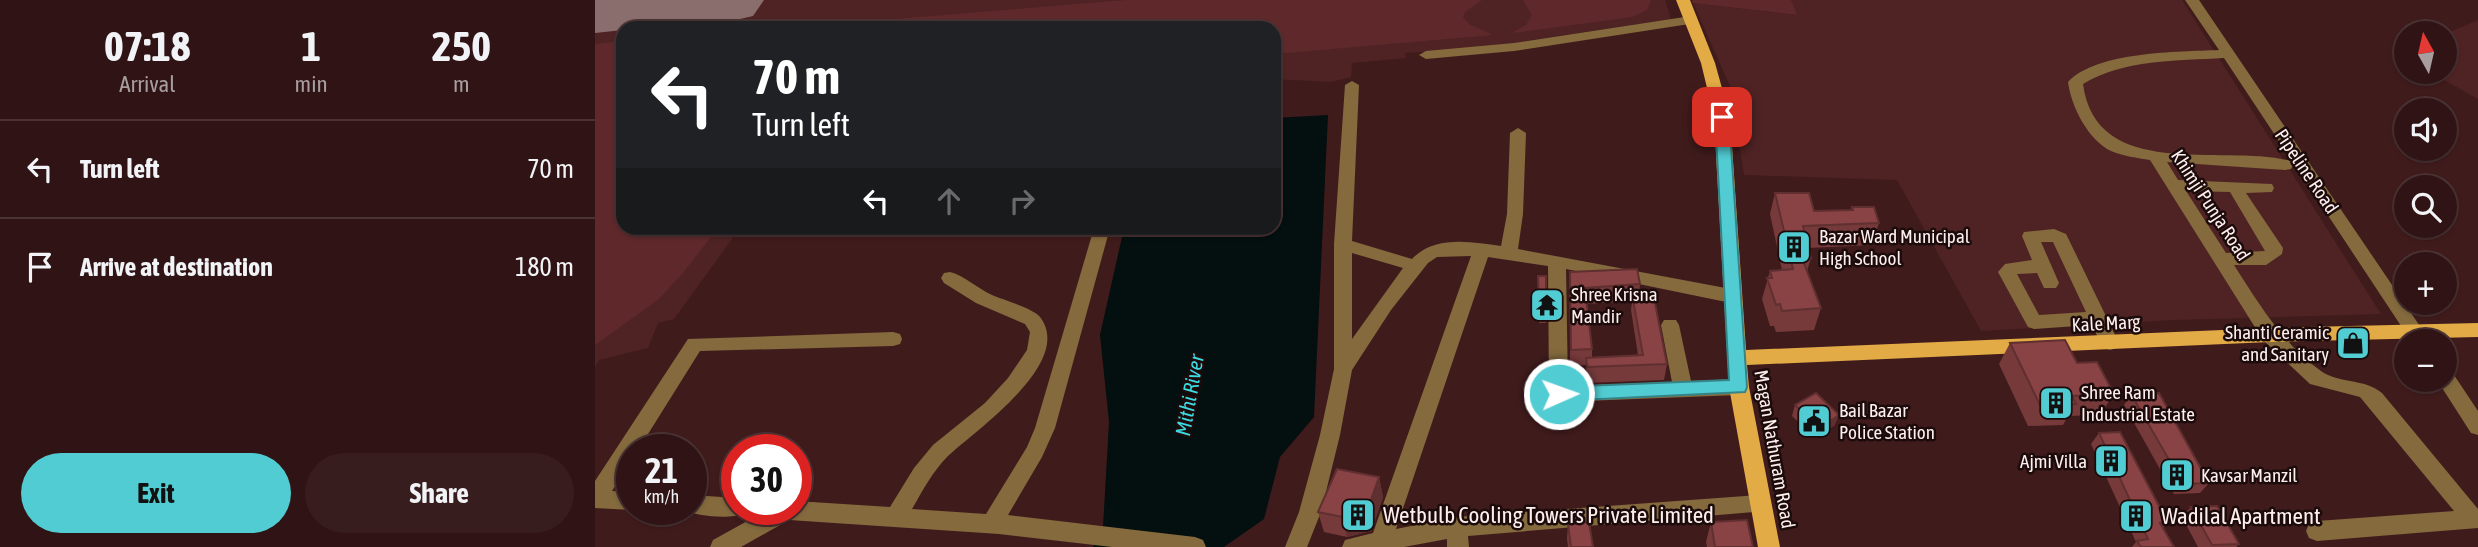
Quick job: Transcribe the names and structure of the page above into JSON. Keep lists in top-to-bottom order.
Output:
{
  "streets": {
    "main road": ["Kale Marg", "Magan Nathuram Road"],
    "street": ["Khimji Punja Road"]
  },
  "crossings": [
    ["Khimji Punja Road", "Kale Marg"],
    ["Kale Marg", "Magan Nathuram Road"]
  ],
  "water": ["Mithi River"],
  "places": {
    "building": [
      "Bazar Ward Municipal High School",
      "Shree Ram Industrial Estate",
      "Ajmi Villa",
      "Kavsar Manzil",
      "Wetbulb Cooling Towers Private Limited",
      "Wadilal Apartment"
    ],
    "temple": ["Shree Krisna Mandir"],
    "shop": ["Shanti Ceramic and Sanitary"],
    "public building": ["Bail Bazar Police Station"]
  },
  "north": "top",
  "page": {
    "eta": [
      "07:18",
      "Arrival",
      "1",
      "min",
      "250",
      "m"
    ],
    "map_buttons": ["+", "−"],
    "turn": ["70 m", "Turn left"],
    "list": [
      {
        "name": "Turn left",
        "value": "70 m"
      },
      {
        "name": "Arrive at destination",
        "value": "180 m"
      }
    ],
    "speed": "21 km/h",
    "limit": "30",
    "buttons": ["Exit", "Share"]
  }
}
